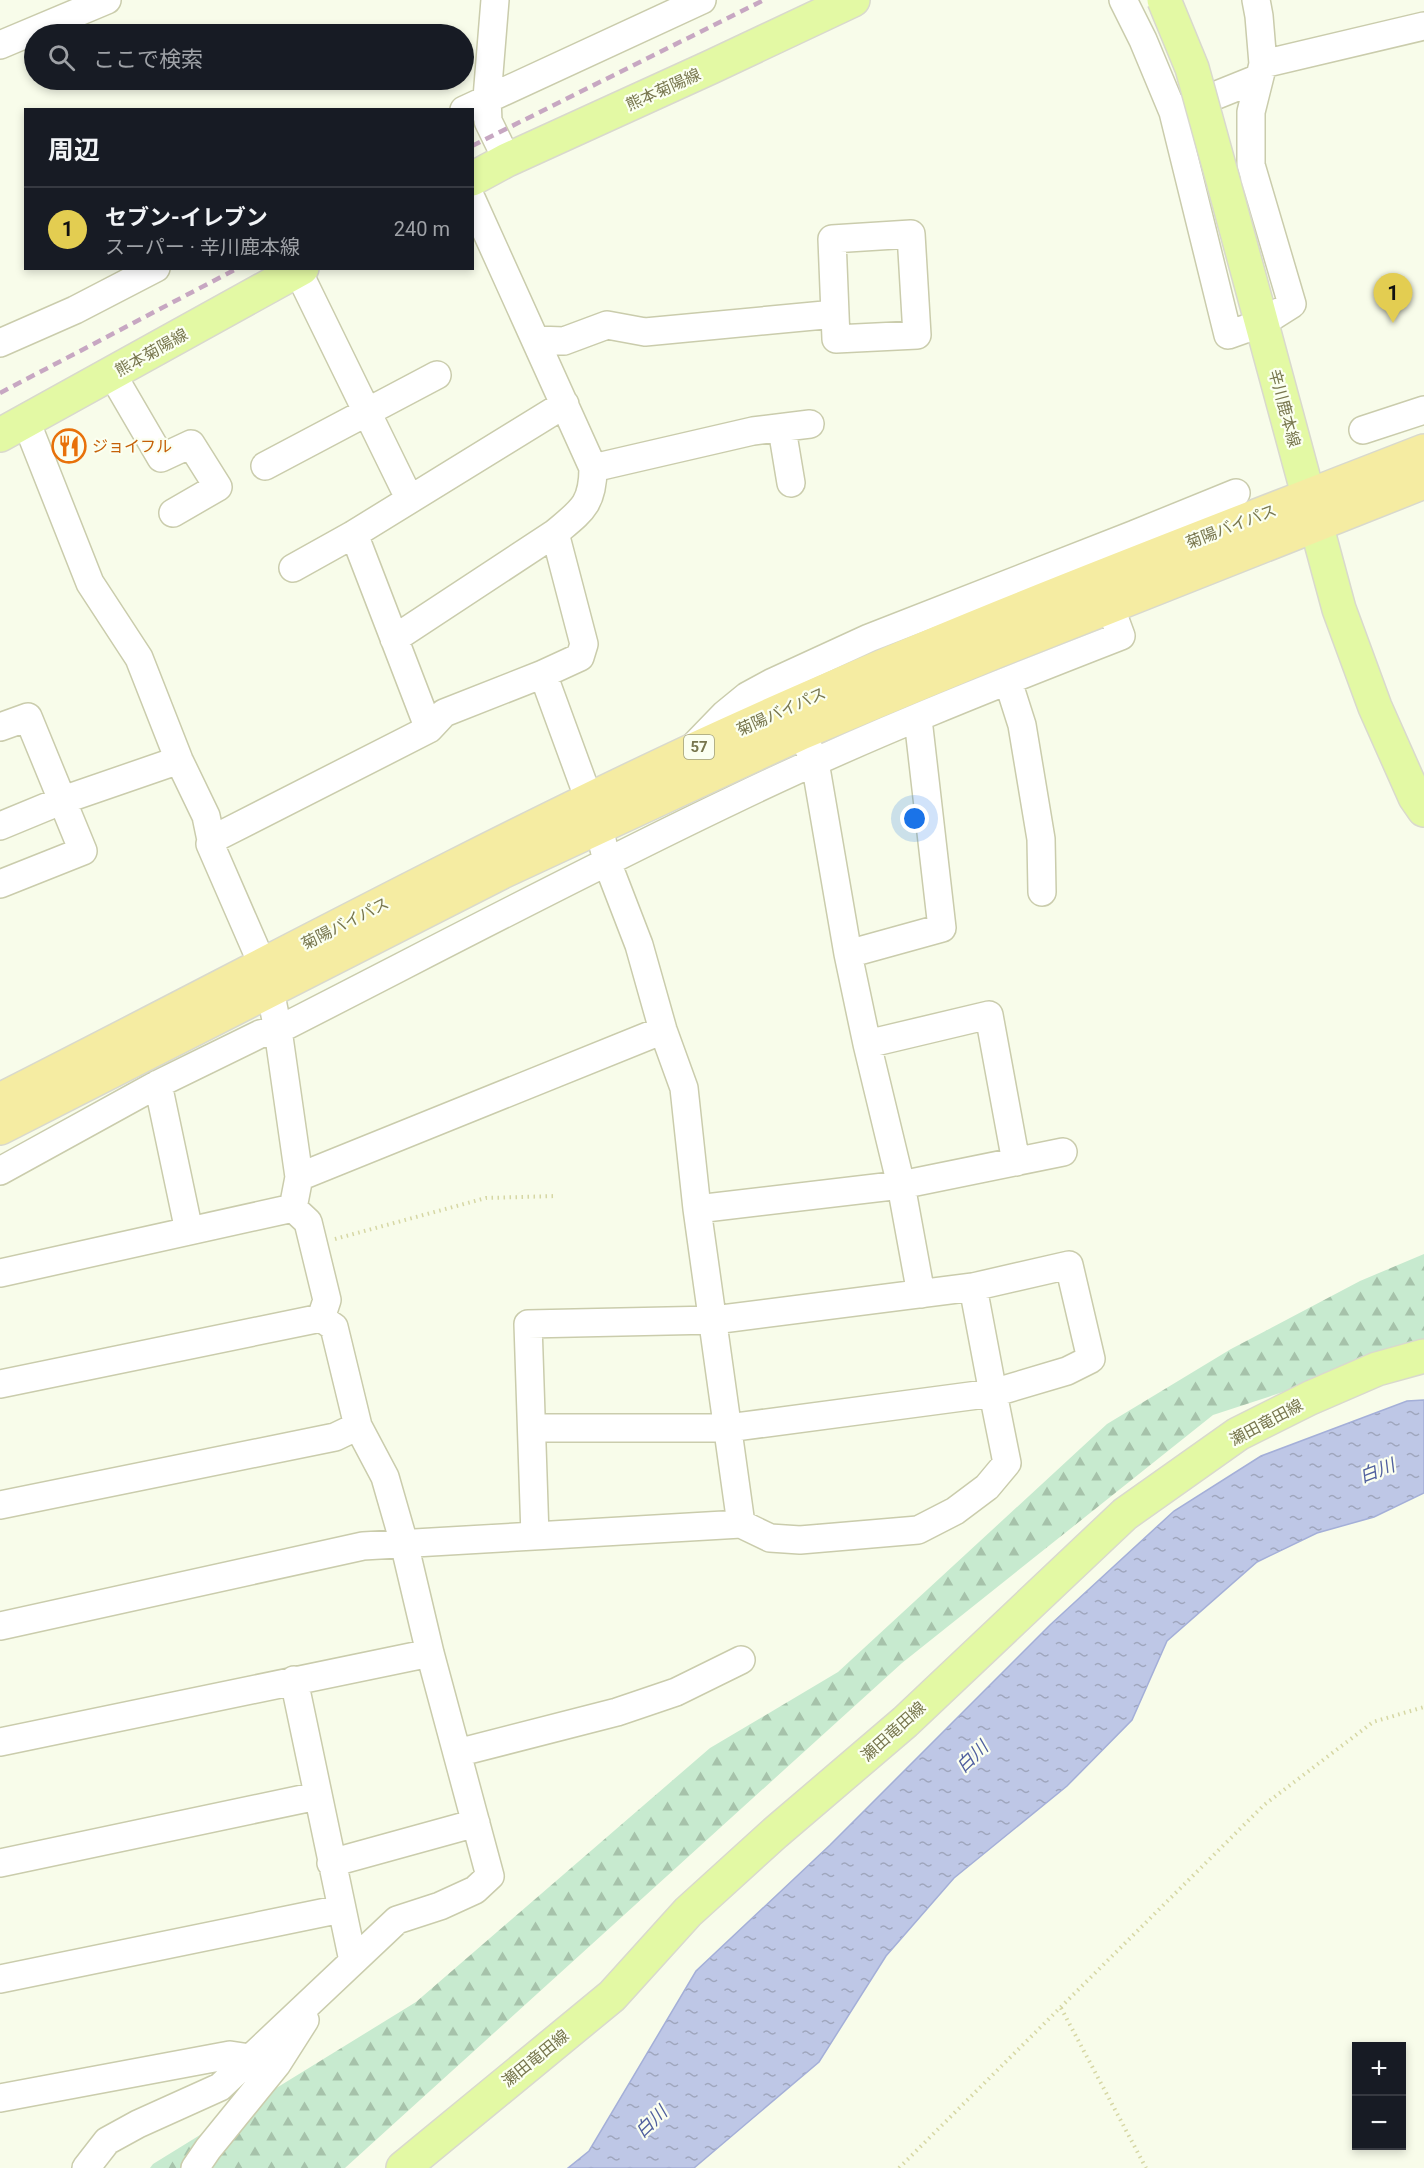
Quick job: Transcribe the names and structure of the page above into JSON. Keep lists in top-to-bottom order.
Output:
{
  "streets": {
    "highway": ["菊陽バイパス", "57"],
    "main road": ["熊本菊陽線", "辛川鹿本線", "瀬田竜田線"]
  },
  "crossings": [
    ["辛川鹿本線", "菊陽バイパス"]
  ],
  "water": ["白川"],
  "places": {
    "restaurant": ["ジョイフル"]
  },
  "page": {
    "search": "ここで検索",
    "heading": "周辺",
    "list": [
      {
        "mark": "1",
        "name": "セブン-イレブン",
        "note": "スーパー · 辛川鹿本線",
        "value": "240 m"
      }
    ],
    "pins": "1",
    "map_buttons": ["+", "−"]
  }
}
